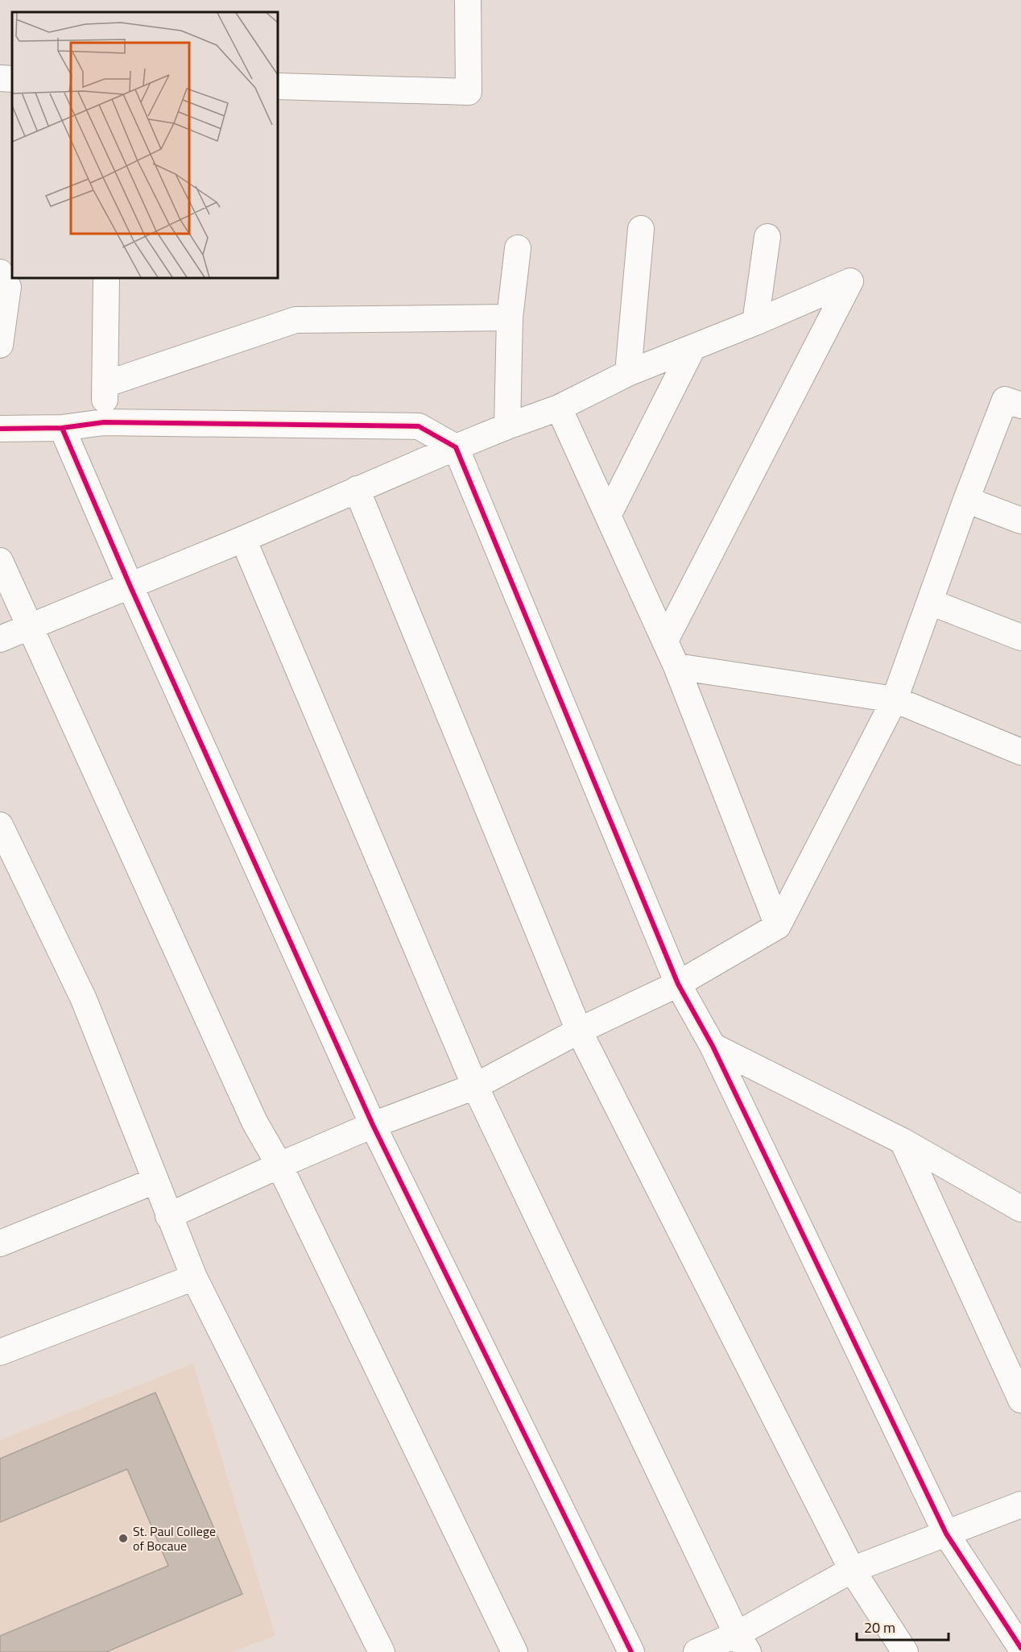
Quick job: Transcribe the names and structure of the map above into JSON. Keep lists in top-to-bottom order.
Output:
{
  "places": ["St. Paul College of Bocaue"],
  "scale_bar": "20 m"
}
